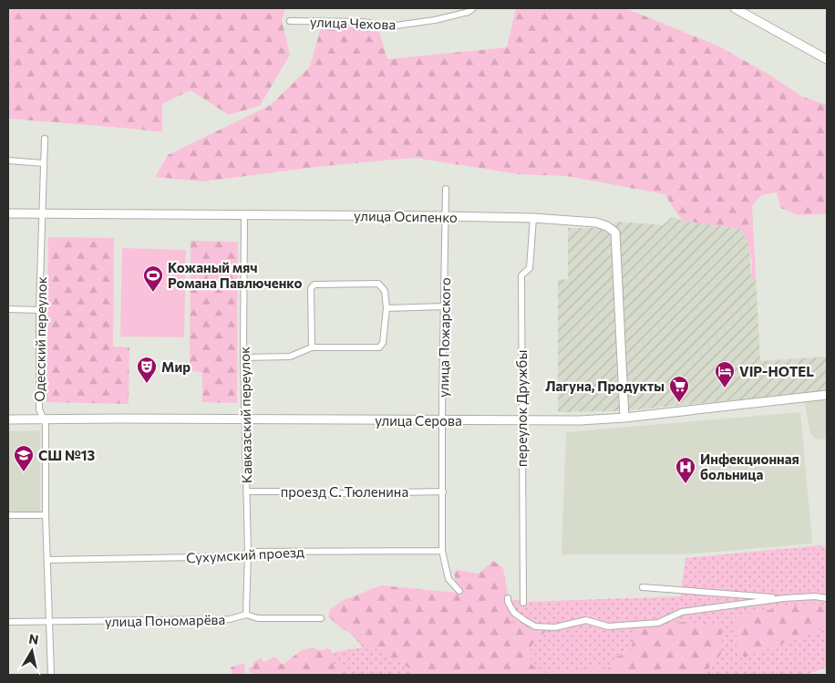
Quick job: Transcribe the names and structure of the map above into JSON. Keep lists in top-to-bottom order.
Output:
{
  "streets": {
    "main road": ["улица Осипенко", "улица Серова"],
    "street": [
      "улица Чехова",
      "улица Пожарского",
      "Одесский переулок",
      "переулок Дружбы",
      "Кавказский переулок",
      "проезд С. Тюленина",
      "Сухумский проезд",
      "улица Пономарёва"
    ]
  },
  "crossings": [
    ["улица Осипенко", "улица Пожарского"],
    ["улица Осипенко", "Одесский переулок"],
    ["улица Осипенко", "переулок Дружбы"],
    ["улица Осипенко", "Кавказский переулок"],
    ["улица Осипенко", "улица Серова"],
    ["улица Пожарского", "улица Серова"],
    ["улица Пожарского", "проезд С. Тюленина"],
    ["улица Пожарского", "Сухумский проезд"],
    ["Одесский переулок", "улица Серова"],
    ["Одесский переулок", "Сухумский проезд"],
    ["Одесский переулок", "улица Пономарёва"],
    ["переулок Дружбы", "улица Серова"],
    ["Кавказский переулок", "улица Серова"],
    ["Кавказский переулок", "проезд С. Тюленина"],
    ["Кавказский переулок", "Сухумский проезд"],
    ["Кавказский переулок", "улица Пономарёва"]
  ],
  "places": {
    "sports": ["Кожаный мяч Романа Павлюченко"],
    "theatre": ["Мир"],
    "hotel": ["VIP-HOTEL"],
    "supermarket": ["Лагуна, Продукты"],
    "school or university": ["СШ №13"],
    "hospital": ["Инфекционная больница"]
  },
  "north": "top"
}
